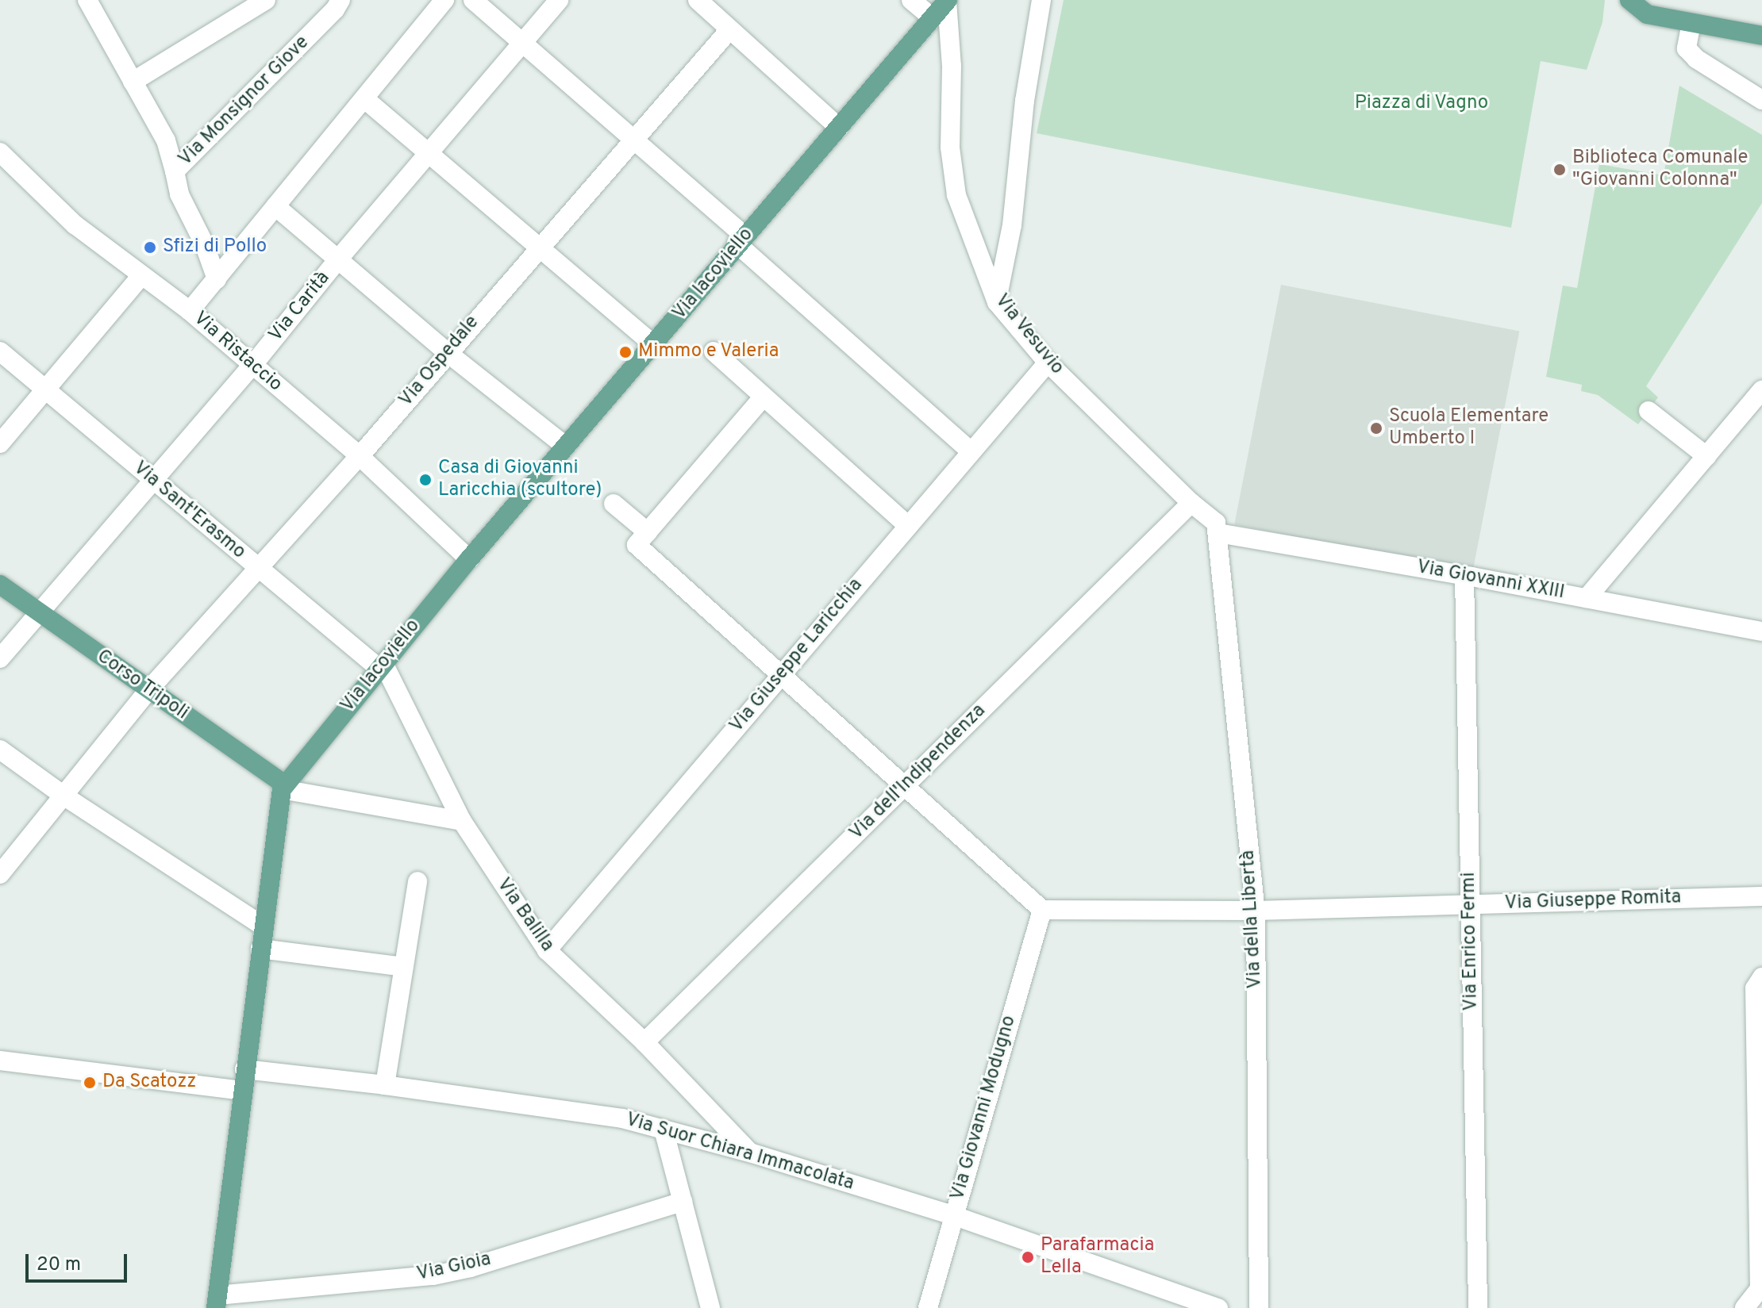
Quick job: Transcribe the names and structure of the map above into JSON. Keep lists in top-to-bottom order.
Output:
{
  "streets": {
    "main road": ["Via Iacoviello", "Corso Tripoli"],
    "street": [
      "Via Monsignor Giove",
      "Via Carità",
      "Via Vesuvio",
      "Via Ristaccio",
      "Via Ospedale",
      "Via Sant'Erasmo",
      "Via Giovanni XXIII",
      "Via Giuseppe Laricchia",
      "Via dell'Indipendenza",
      "Via Giuseppe Romita",
      "Via Balilla",
      "Via della Libertà",
      "Via Enrico Fermi",
      "Via Giovanni Modugno",
      "Via Suor Chiara Immacolata",
      "Via Gioia"
    ]
  },
  "crossings": [
    ["Via Iacoviello", "Via Vesuvio"],
    ["Via Iacoviello", "Via Ristaccio"],
    ["Via Iacoviello", "Via Sant'Erasmo"],
    ["Via Iacoviello", "Corso Tripoli"],
    ["Via Iacoviello", "Via Balilla"],
    ["Via Carità", "Via Ristaccio"],
    ["Via Carità", "Via Sant'Erasmo"],
    ["Via Carità", "Corso Tripoli"],
    ["Via Vesuvio", "Via Giovanni XXIII"],
    ["Via Vesuvio", "Via Giuseppe Laricchia"],
    ["Via Vesuvio", "Via dell'Indipendenza"],
    ["Via Vesuvio", "Via della Libertà"],
    ["Via Ristaccio", "Via Ospedale"],
    ["Via Ospedale", "Via Sant'Erasmo"],
    ["Via Ospedale", "Corso Tripoli"],
    ["Via Sant'Erasmo", "Via Balilla"],
    ["Via Giovanni XXIII", "Via della Libertà"],
    ["Via Giovanni XXIII", "Via Enrico Fermi"],
    ["Via Giuseppe Laricchia", "Via Balilla"],
    ["Via dell'Indipendenza", "Via Balilla"],
    ["Via Giuseppe Romita", "Via della Libertà"],
    ["Via Giuseppe Romita", "Via Enrico Fermi"],
    ["Via Giuseppe Romita", "Via Giovanni Modugno"],
    ["Via Balilla", "Via Suor Chiara Immacolata"],
    ["Via Giovanni Modugno", "Via Suor Chiara Immacolata"]
  ],
  "parks": ["Piazza di Vagno"],
  "places": [
    "Biblioteca Comunale \"Giovanni Colonna\"",
    "Sfizi di Pollo",
    "Mimmo e Valeria",
    "Scuola Elementare Umberto I",
    "Casa di Giovanni Laricchia (scultore)",
    "Da Scatozz",
    "Parafarmacia Lella"
  ],
  "scale_bar": "20 m"
}
